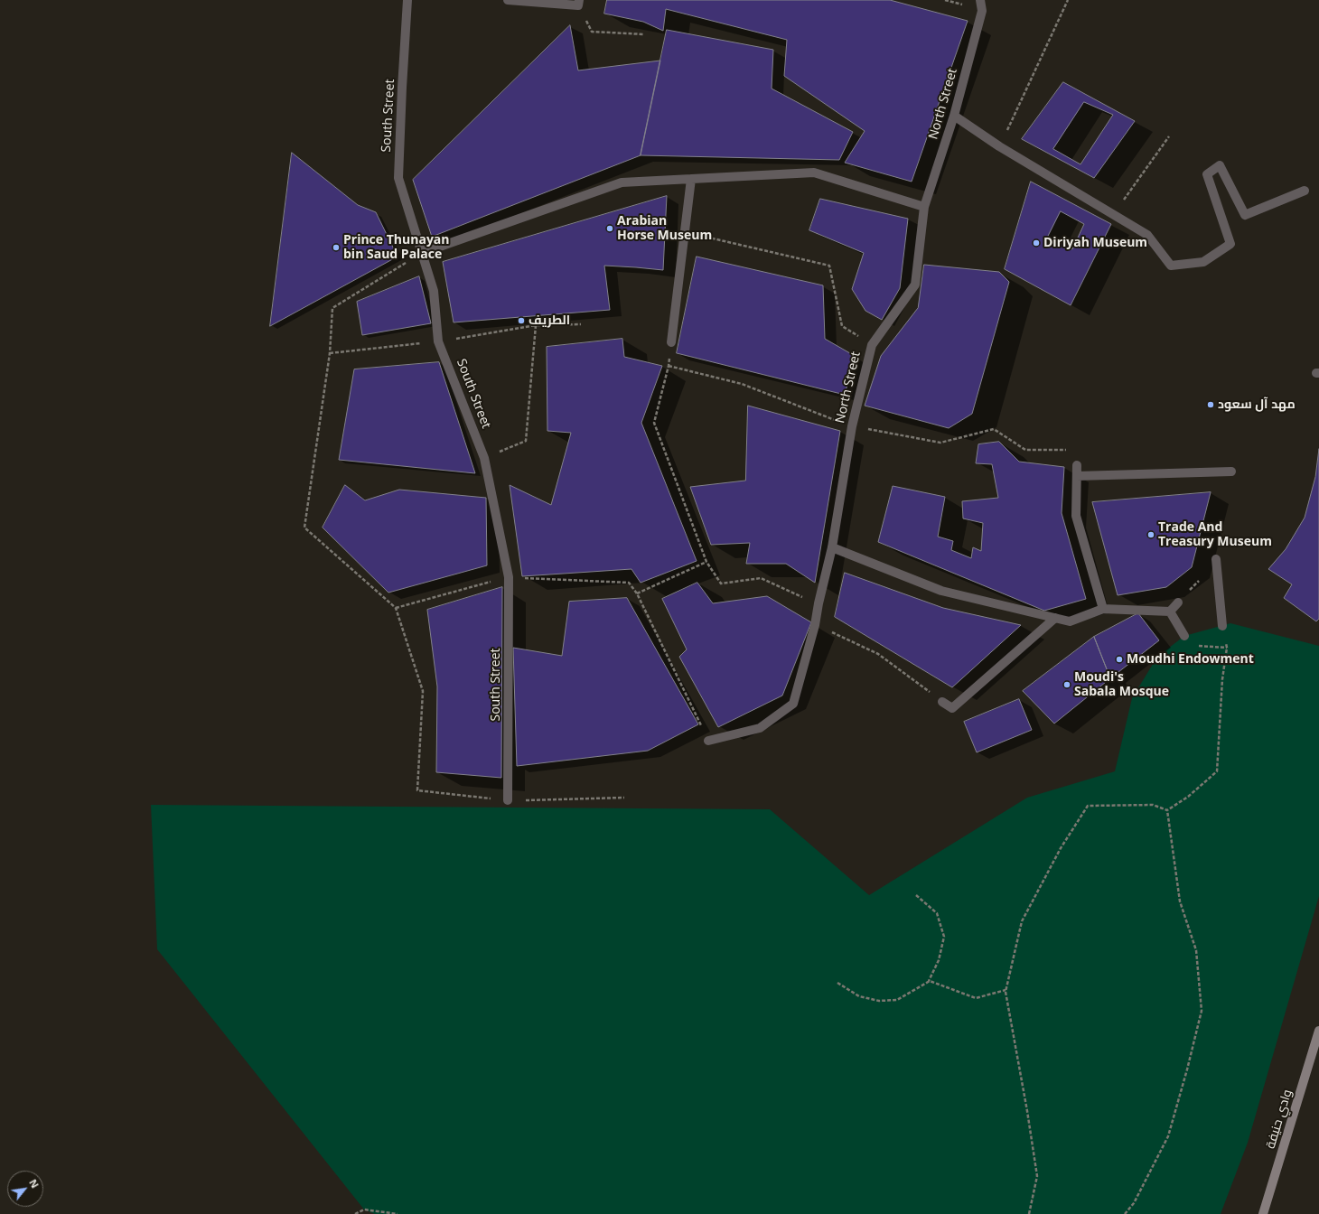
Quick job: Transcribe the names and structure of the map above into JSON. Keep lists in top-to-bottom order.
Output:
{
  "streets": {
    "main road": ["وادي حنيفة"],
    "street": ["North Street", "South Street"]
  },
  "places": [
    "Arabian Horse Museum",
    "Diriyah Museum",
    "Prince Thunayan bin Saud Palace",
    "الطريف",
    "مهد آل سعود",
    "Trade And Treasury Museum",
    "Moudhi Endowment",
    "Moudi's Sabala Mosque"
  ],
  "north": "top right"
}
